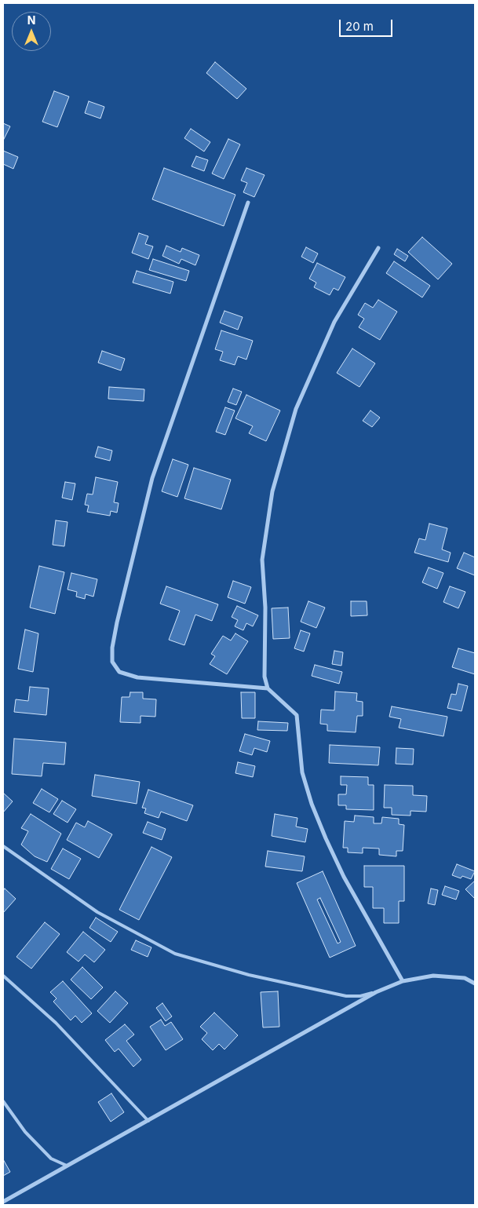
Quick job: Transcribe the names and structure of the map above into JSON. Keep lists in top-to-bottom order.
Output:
{
  "scale_bar": "20 m",
  "north": "top"
}
